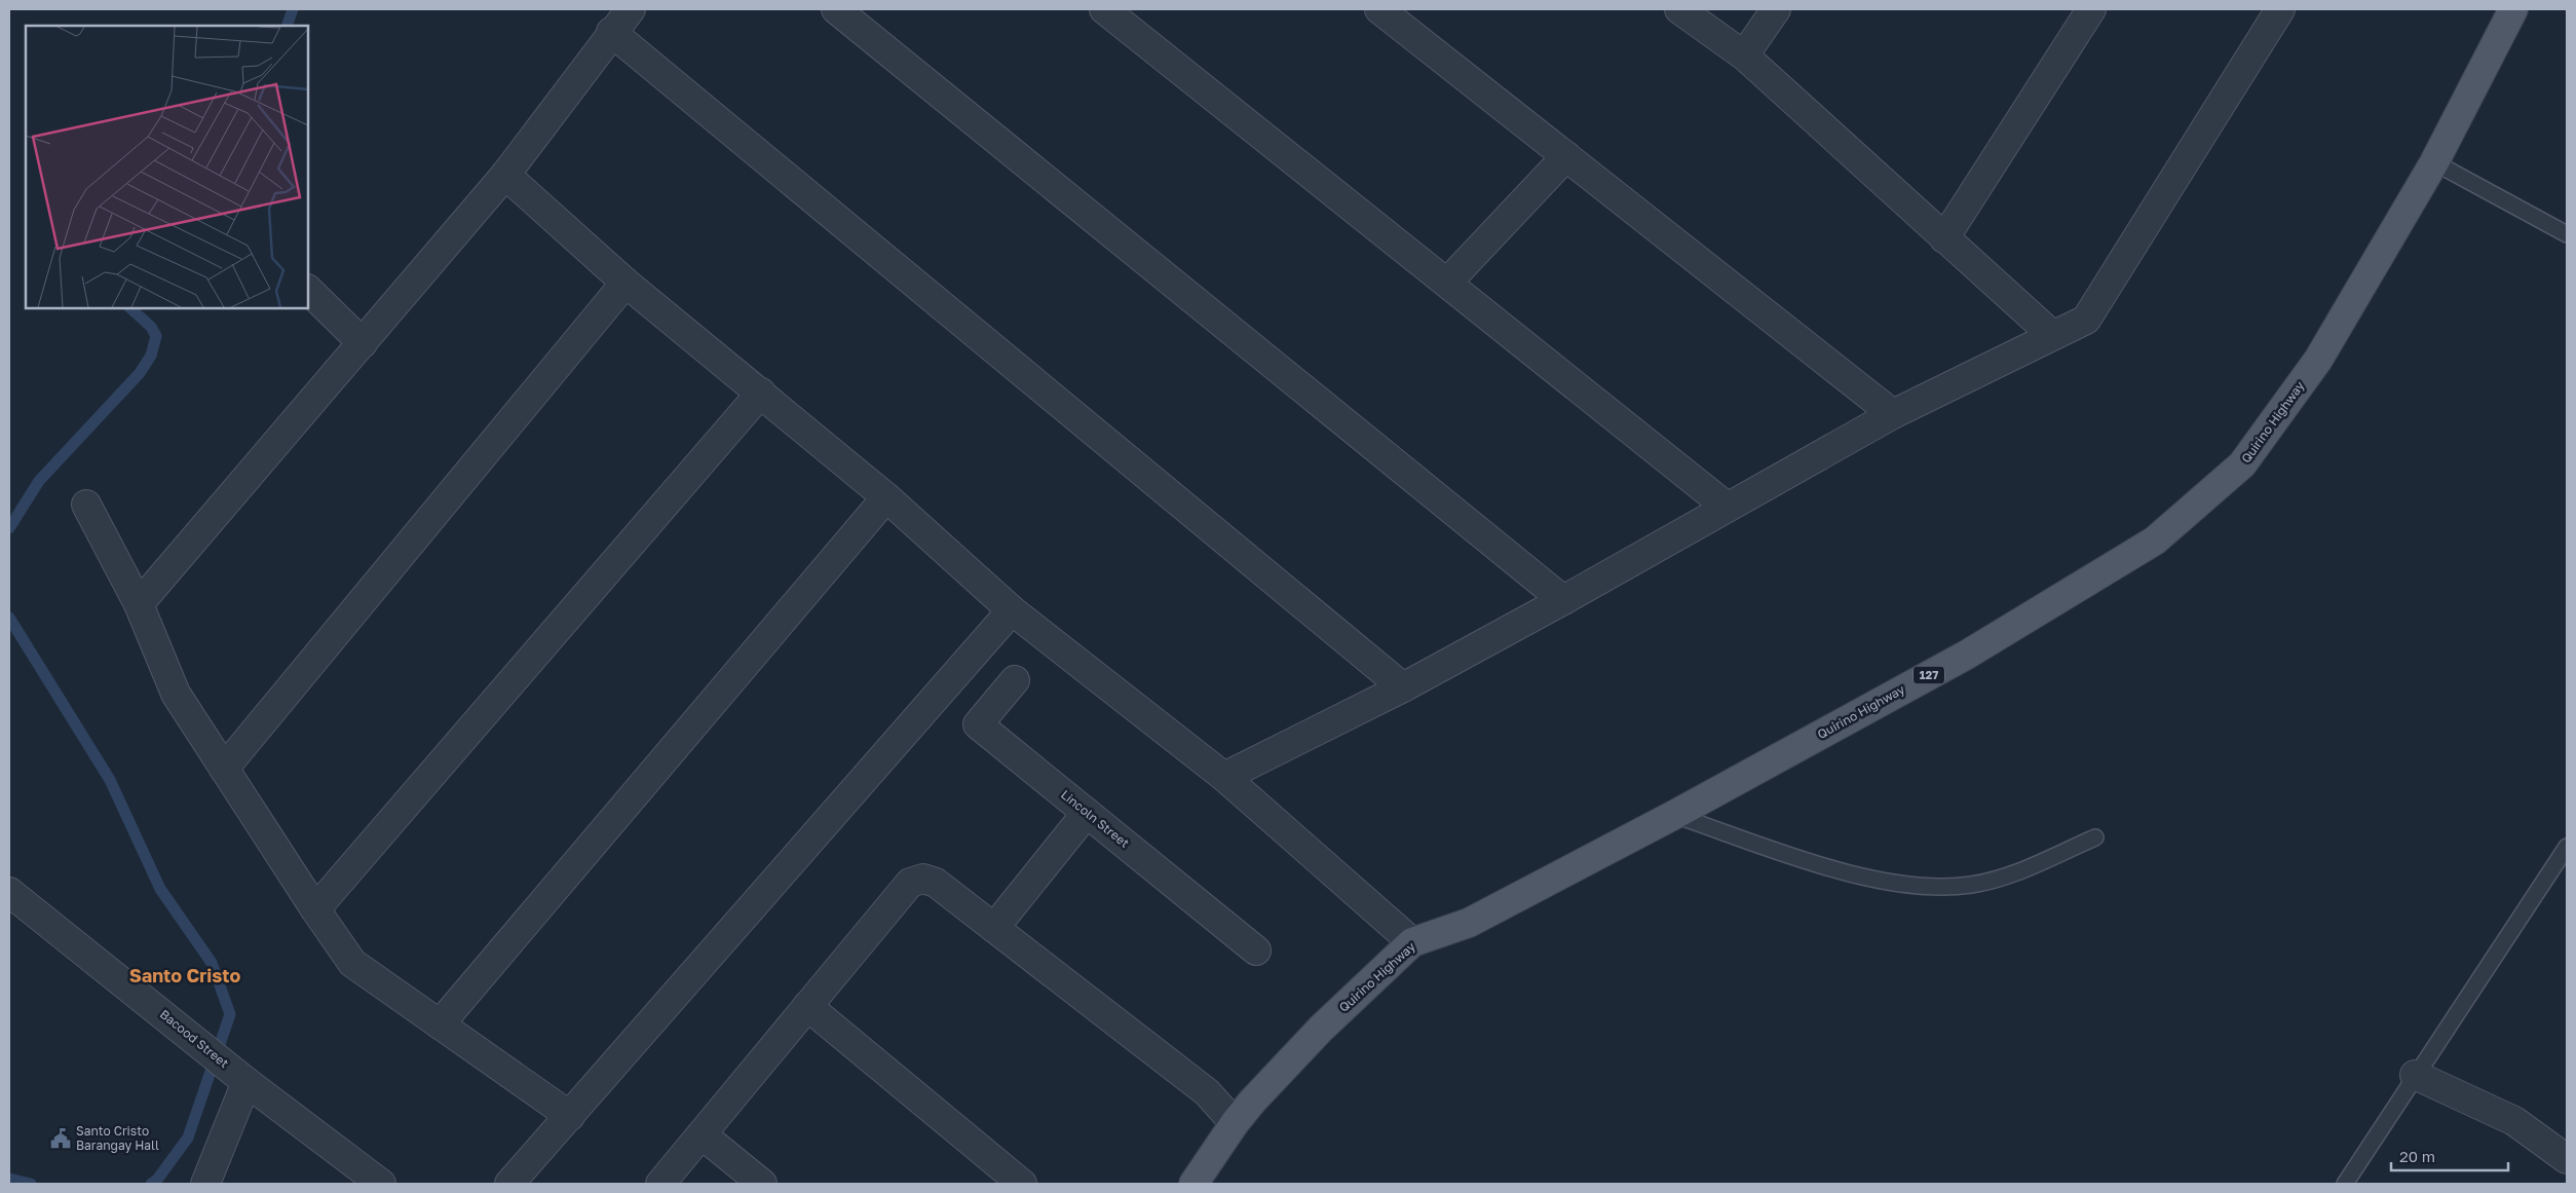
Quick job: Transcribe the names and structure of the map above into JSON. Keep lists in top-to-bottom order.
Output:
{
  "streets": {
    "main road": ["Quirino Highway", "127"],
    "street": ["Lincoln Street", "Bacood Street"]
  },
  "districts": ["Santo Cristo"],
  "places": {
    "public building": ["Santo Cristo Barangay Hall"]
  },
  "scale_bar": "20 m"
}
